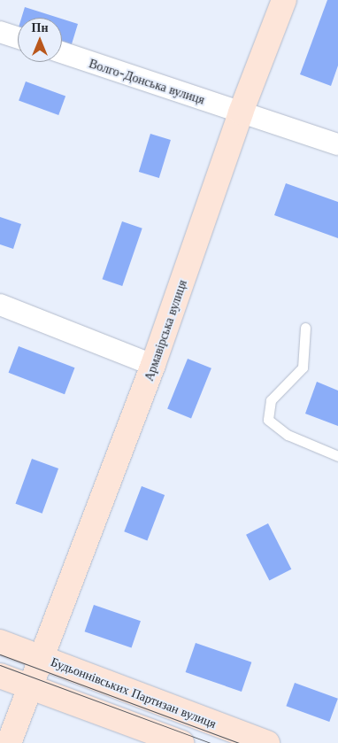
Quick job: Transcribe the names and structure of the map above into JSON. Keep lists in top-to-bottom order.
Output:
{
  "streets": {
    "street": ["Волго-Донська вулиця", "Армавірська вулиця", "Будьоннівських Партизан вулиця"]
  },
  "crossings": [
    ["Волго-Донська вулиця", "Армавірська вулиця"],
    ["Армавірська вулиця", "Будьоннівських Партизан вулиця"]
  ],
  "north": "top"
}
